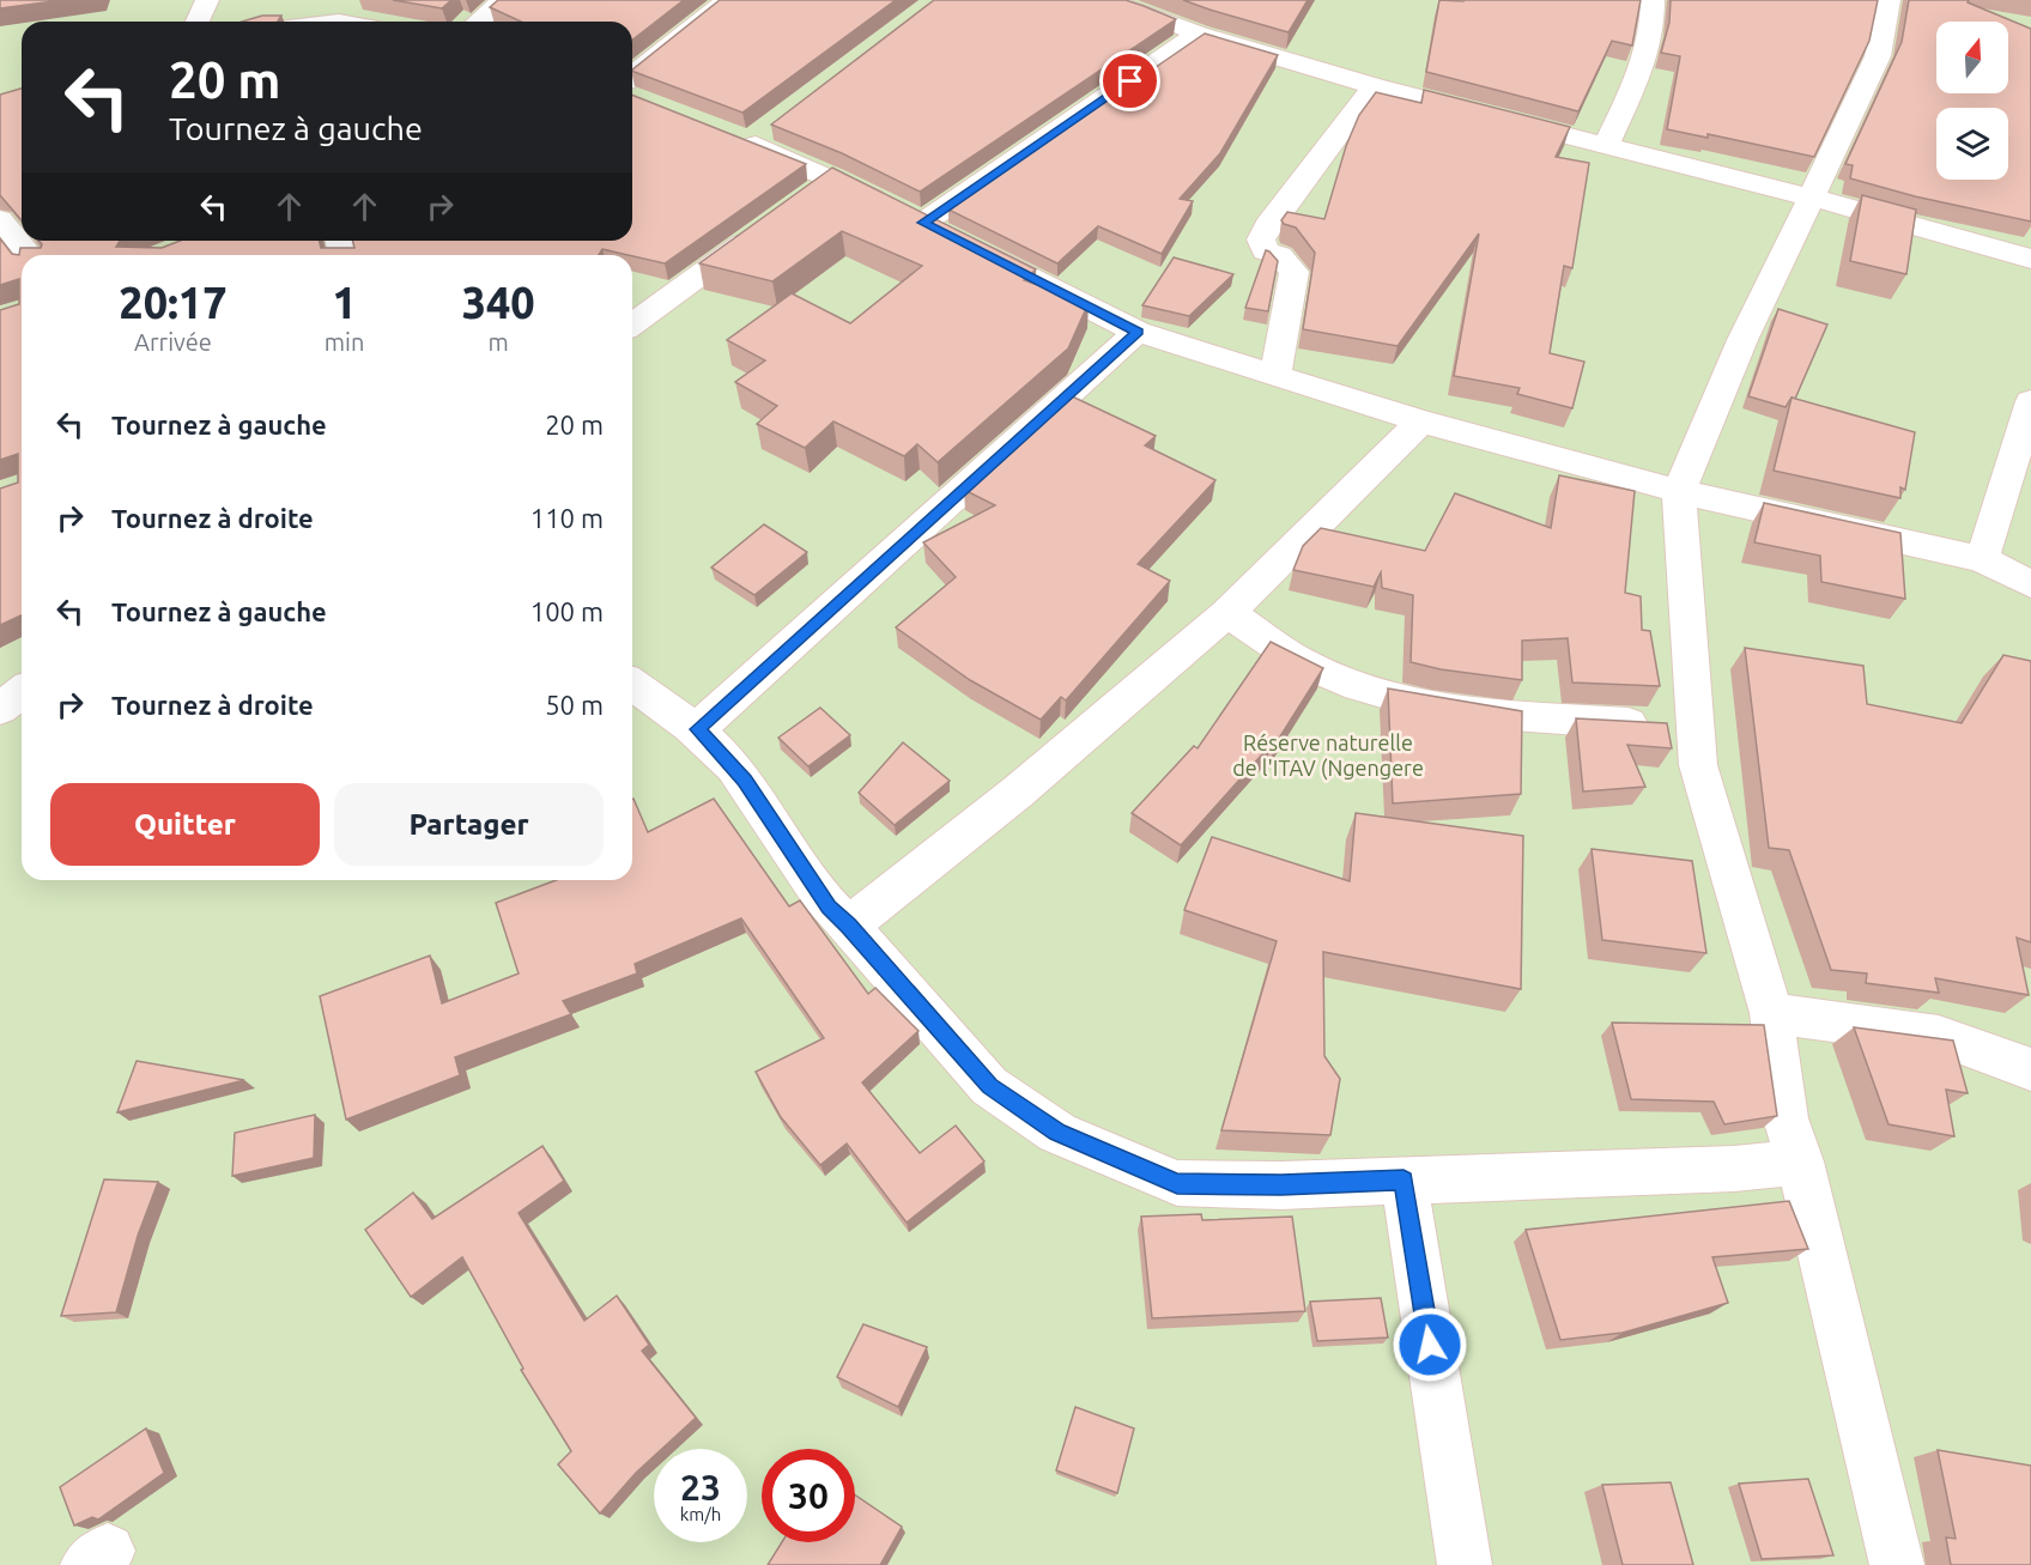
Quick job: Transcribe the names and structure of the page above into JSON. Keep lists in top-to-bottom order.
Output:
{
  "parks": ["Réserve naturelle de l'ITAV (Ngengere"],
  "north": "top",
  "page": {
    "turn": ["20 m", "Tournez à gauche"],
    "eta": [
      "20:17",
      "Arrivée",
      "1",
      "min",
      "340",
      "m"
    ],
    "list": [
      {
        "name": "Tournez à gauche",
        "value": "20 m"
      },
      {
        "name": "Tournez à droite",
        "value": "110 m"
      },
      {
        "name": "Tournez à gauche",
        "value": "100 m"
      },
      {
        "name": "Tournez à droite",
        "value": "50 m"
      }
    ],
    "buttons": ["Quitter", "Partager"],
    "speed": "23 km/h",
    "limit": "30"
  }
}
